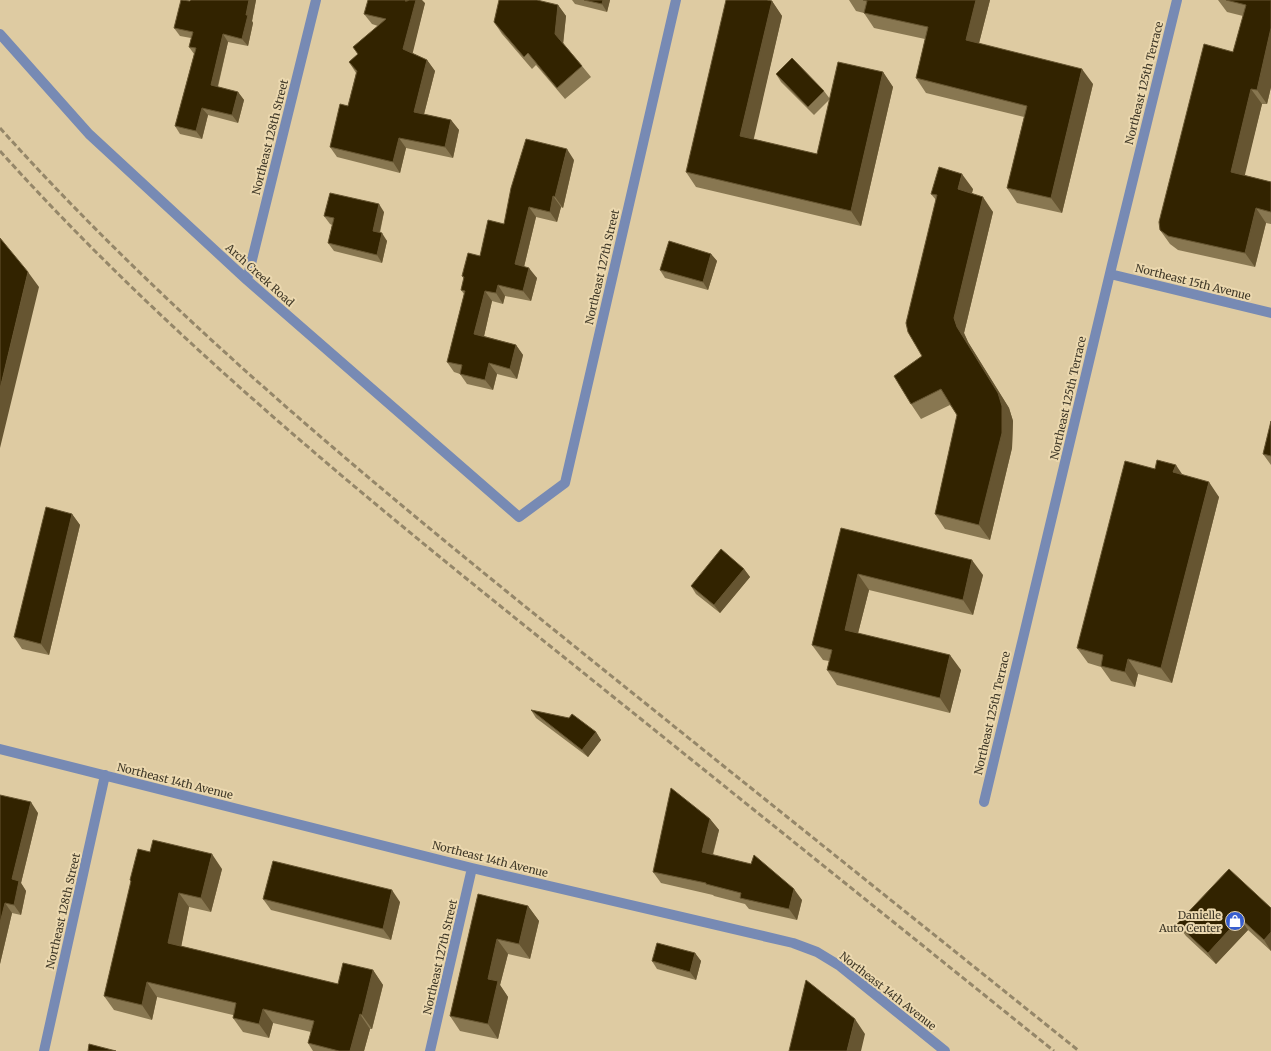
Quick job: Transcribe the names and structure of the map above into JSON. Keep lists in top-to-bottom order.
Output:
{
  "streets": {
    "street": [
      "Northeast 125th Terrace",
      "Northeast 128th Street",
      "Northeast 127th Street",
      "Arch Creek Road",
      "Northeast 15th Avenue",
      "Northeast 14th Avenue"
    ]
  },
  "crossings": [
    ["Northeast 125th Terrace", "Northeast 15th Avenue"],
    ["Northeast 128th Street", "Arch Creek Road"],
    ["Northeast 128th Street", "Northeast 14th Avenue"],
    ["Northeast 127th Street", "Arch Creek Road"],
    ["Northeast 127th Street", "Northeast 14th Avenue"]
  ],
  "places": {
    "shop": ["Danielle Auto Center"]
  }
}
